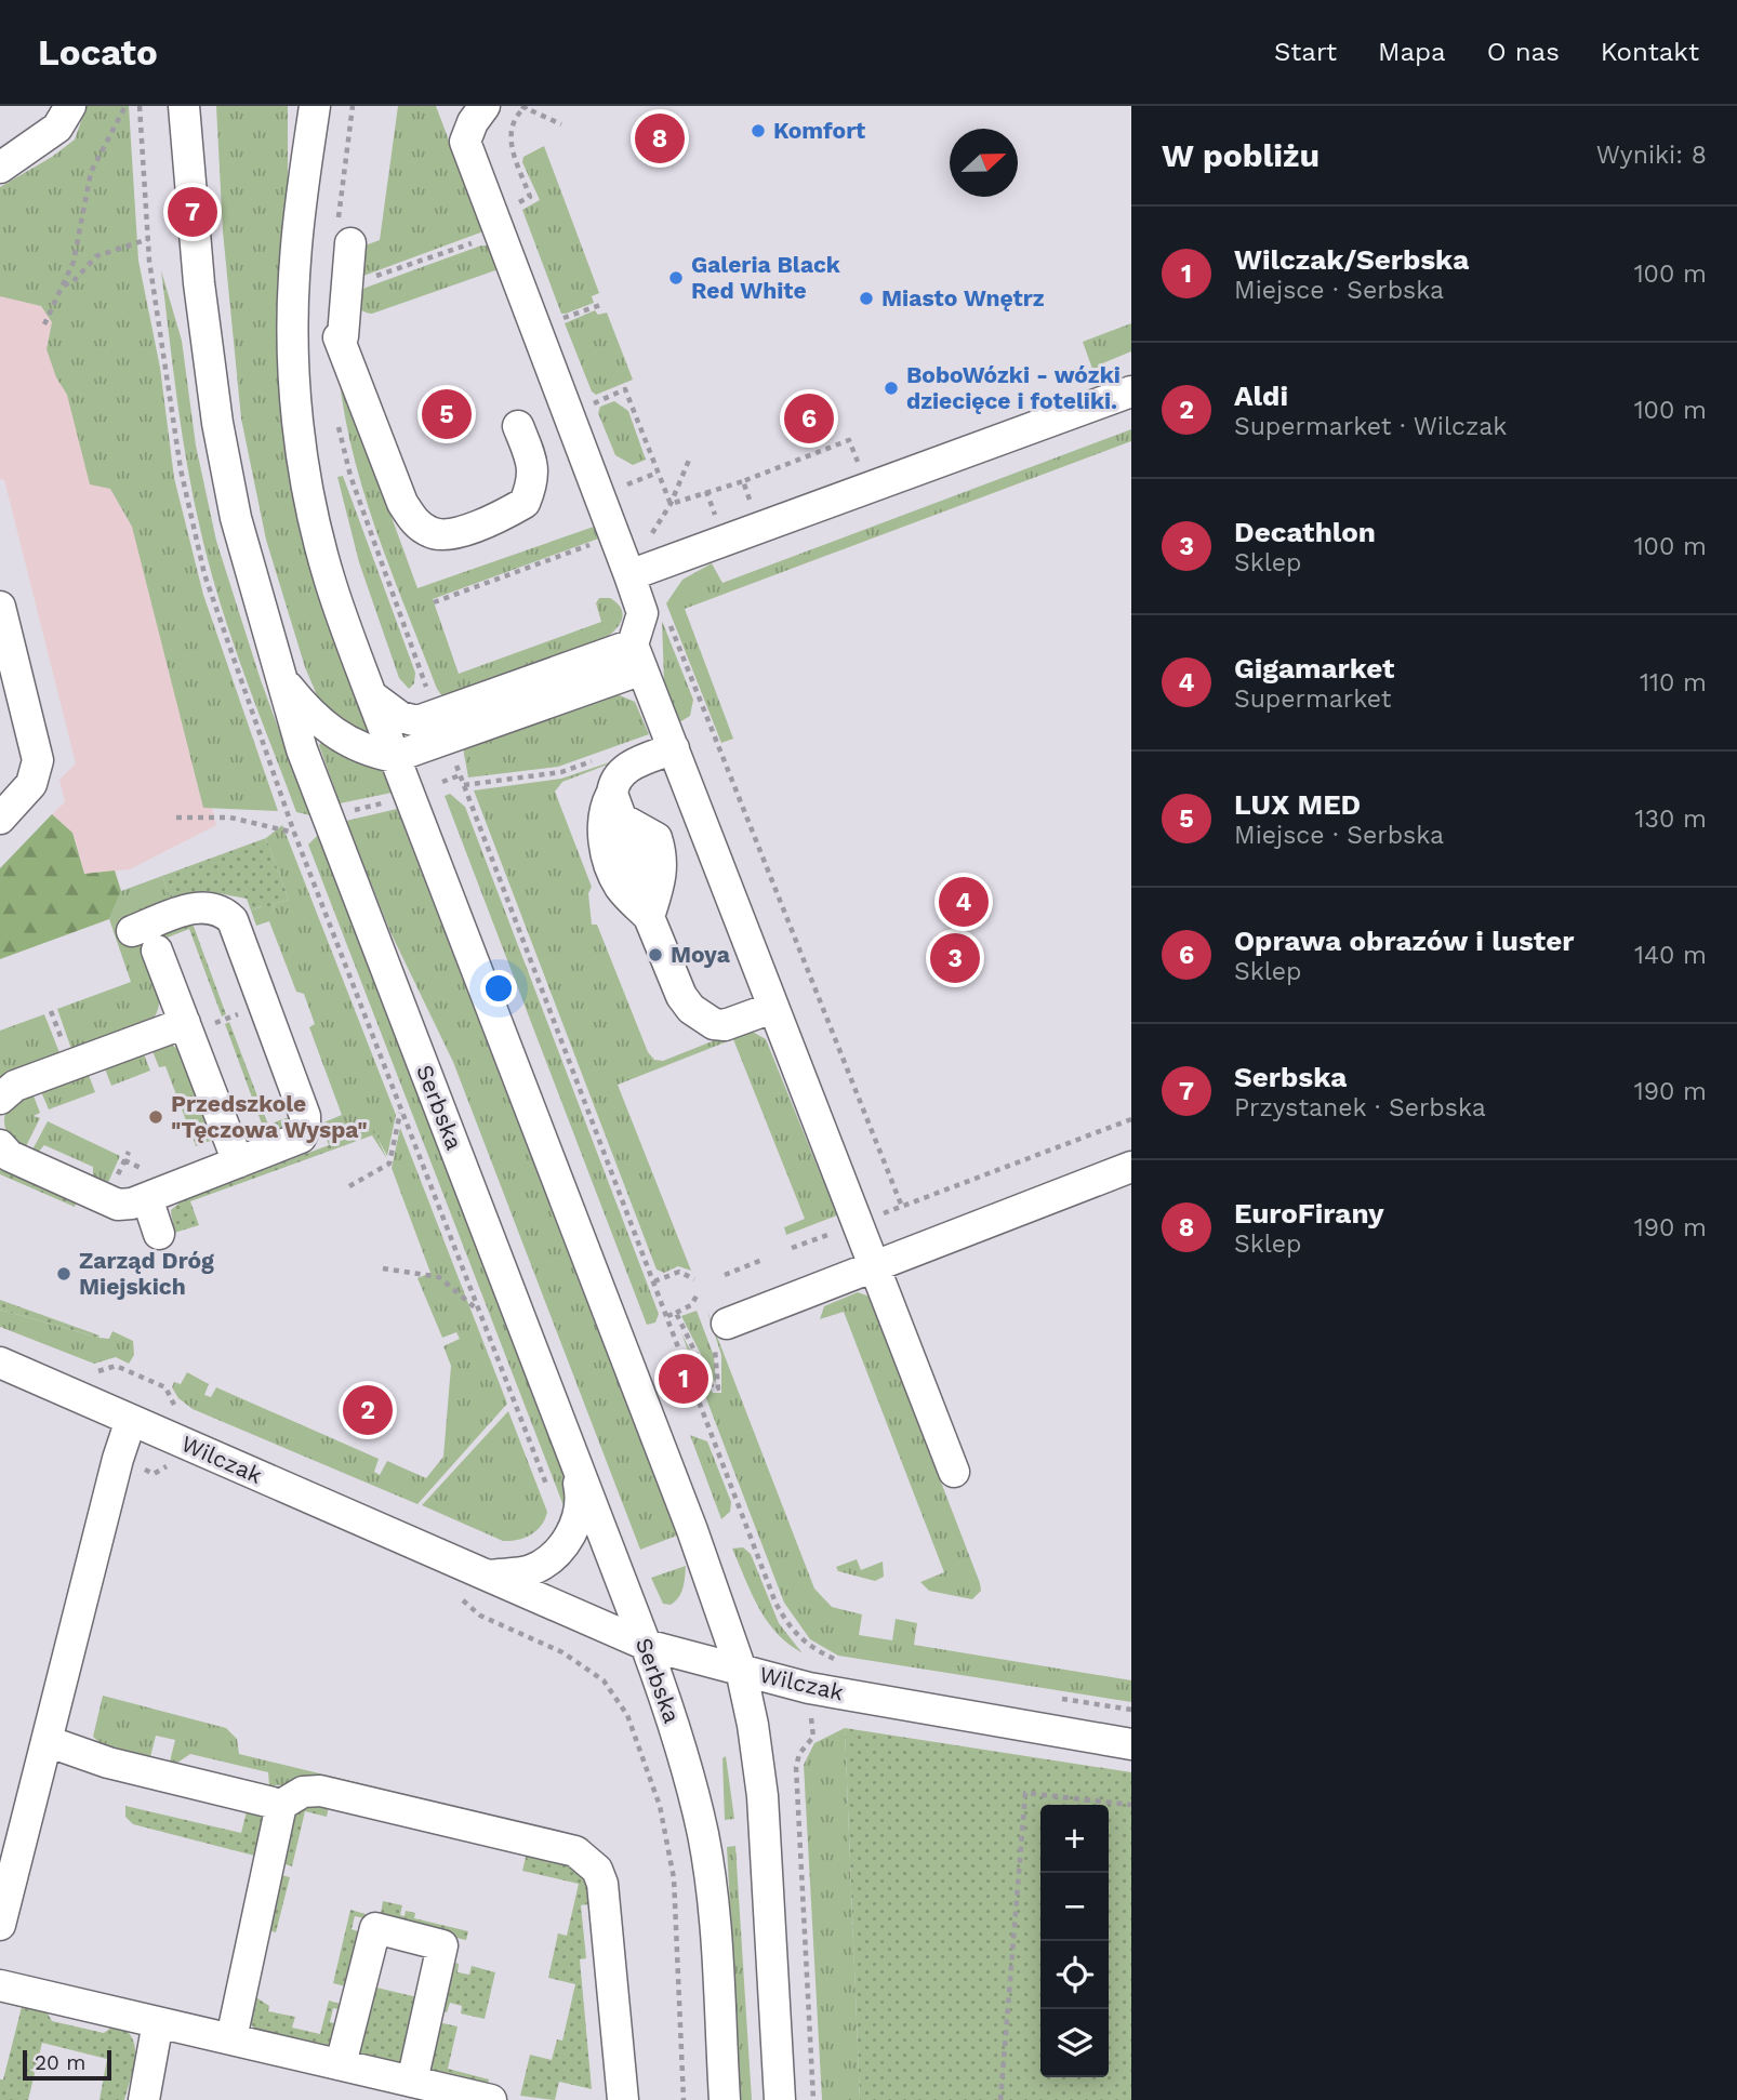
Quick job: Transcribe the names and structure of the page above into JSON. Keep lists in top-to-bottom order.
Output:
{
  "streets": {
    "street": ["Serbska", "Wilczak"]
  },
  "crossings": [
    ["Serbska", "Wilczak"]
  ],
  "places": [
    "Komfort",
    "Galeria Black Red White",
    "Miasto Wnętrz",
    "BoboWózki - wózki dziecięce i foteliki.",
    "Moya",
    "Przedszkole \"Tęczowa Wyspa\"",
    "Zarząd Dróg Miejskich"
  ],
  "scale_bar": "20 m",
  "north": "right",
  "page": {
    "header": "Locato",
    "nav": [
      "Start",
      "Mapa",
      "O nas",
      "Kontakt"
    ],
    "heading": ["W pobliżu", "Wyniki: 8"],
    "pins": [
      "8",
      "7",
      "5",
      "6",
      "4",
      "3",
      "1",
      "2"
    ],
    "list": [
      {
        "mark": "1",
        "name": "Wilczak/Serbska",
        "note": "Miejsce · Serbska",
        "value": "100 m"
      },
      {
        "mark": "2",
        "name": "Aldi",
        "note": "Supermarket · Wilczak",
        "value": "100 m"
      },
      {
        "mark": "3",
        "name": "Decathlon",
        "note": "Sklep",
        "value": "100 m"
      },
      {
        "mark": "4",
        "name": "Gigamarket",
        "note": "Supermarket",
        "value": "110 m"
      },
      {
        "mark": "5",
        "name": "LUX MED",
        "note": "Miejsce · Serbska",
        "value": "130 m"
      },
      {
        "mark": "6",
        "name": "Oprawa obrazów i luster",
        "note": "Sklep",
        "value": "140 m"
      },
      {
        "mark": "7",
        "name": "Serbska",
        "note": "Przystanek · Serbska",
        "value": "190 m"
      },
      {
        "mark": "8",
        "name": "EuroFirany",
        "note": "Sklep",
        "value": "190 m"
      }
    ],
    "map_buttons": ["+", "−"],
    "scale": "20 m"
  }
}
